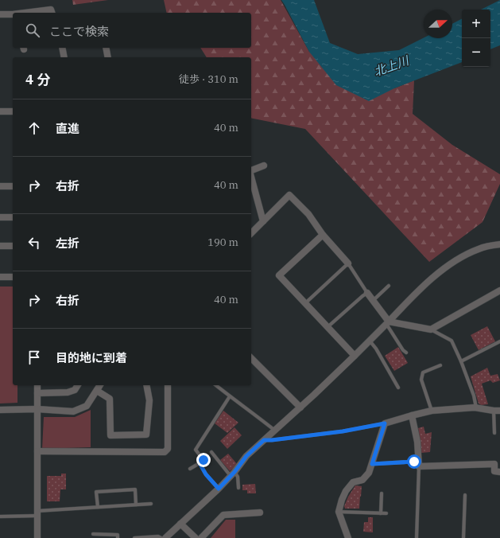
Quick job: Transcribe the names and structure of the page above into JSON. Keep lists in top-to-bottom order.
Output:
{
  "water": ["北上川"],
  "north": "right",
  "page": {
    "map_buttons": ["+", "−"],
    "search": "ここで検索",
    "heading": ["4 分", "徒歩 · 310 m"],
    "list": [
      ["直進", "40 m"],
      ["右折", "40 m"],
      ["左折", "190 m"],
      ["右折", "40 m"],
      "目的地に到着"
    ]
  }
}
